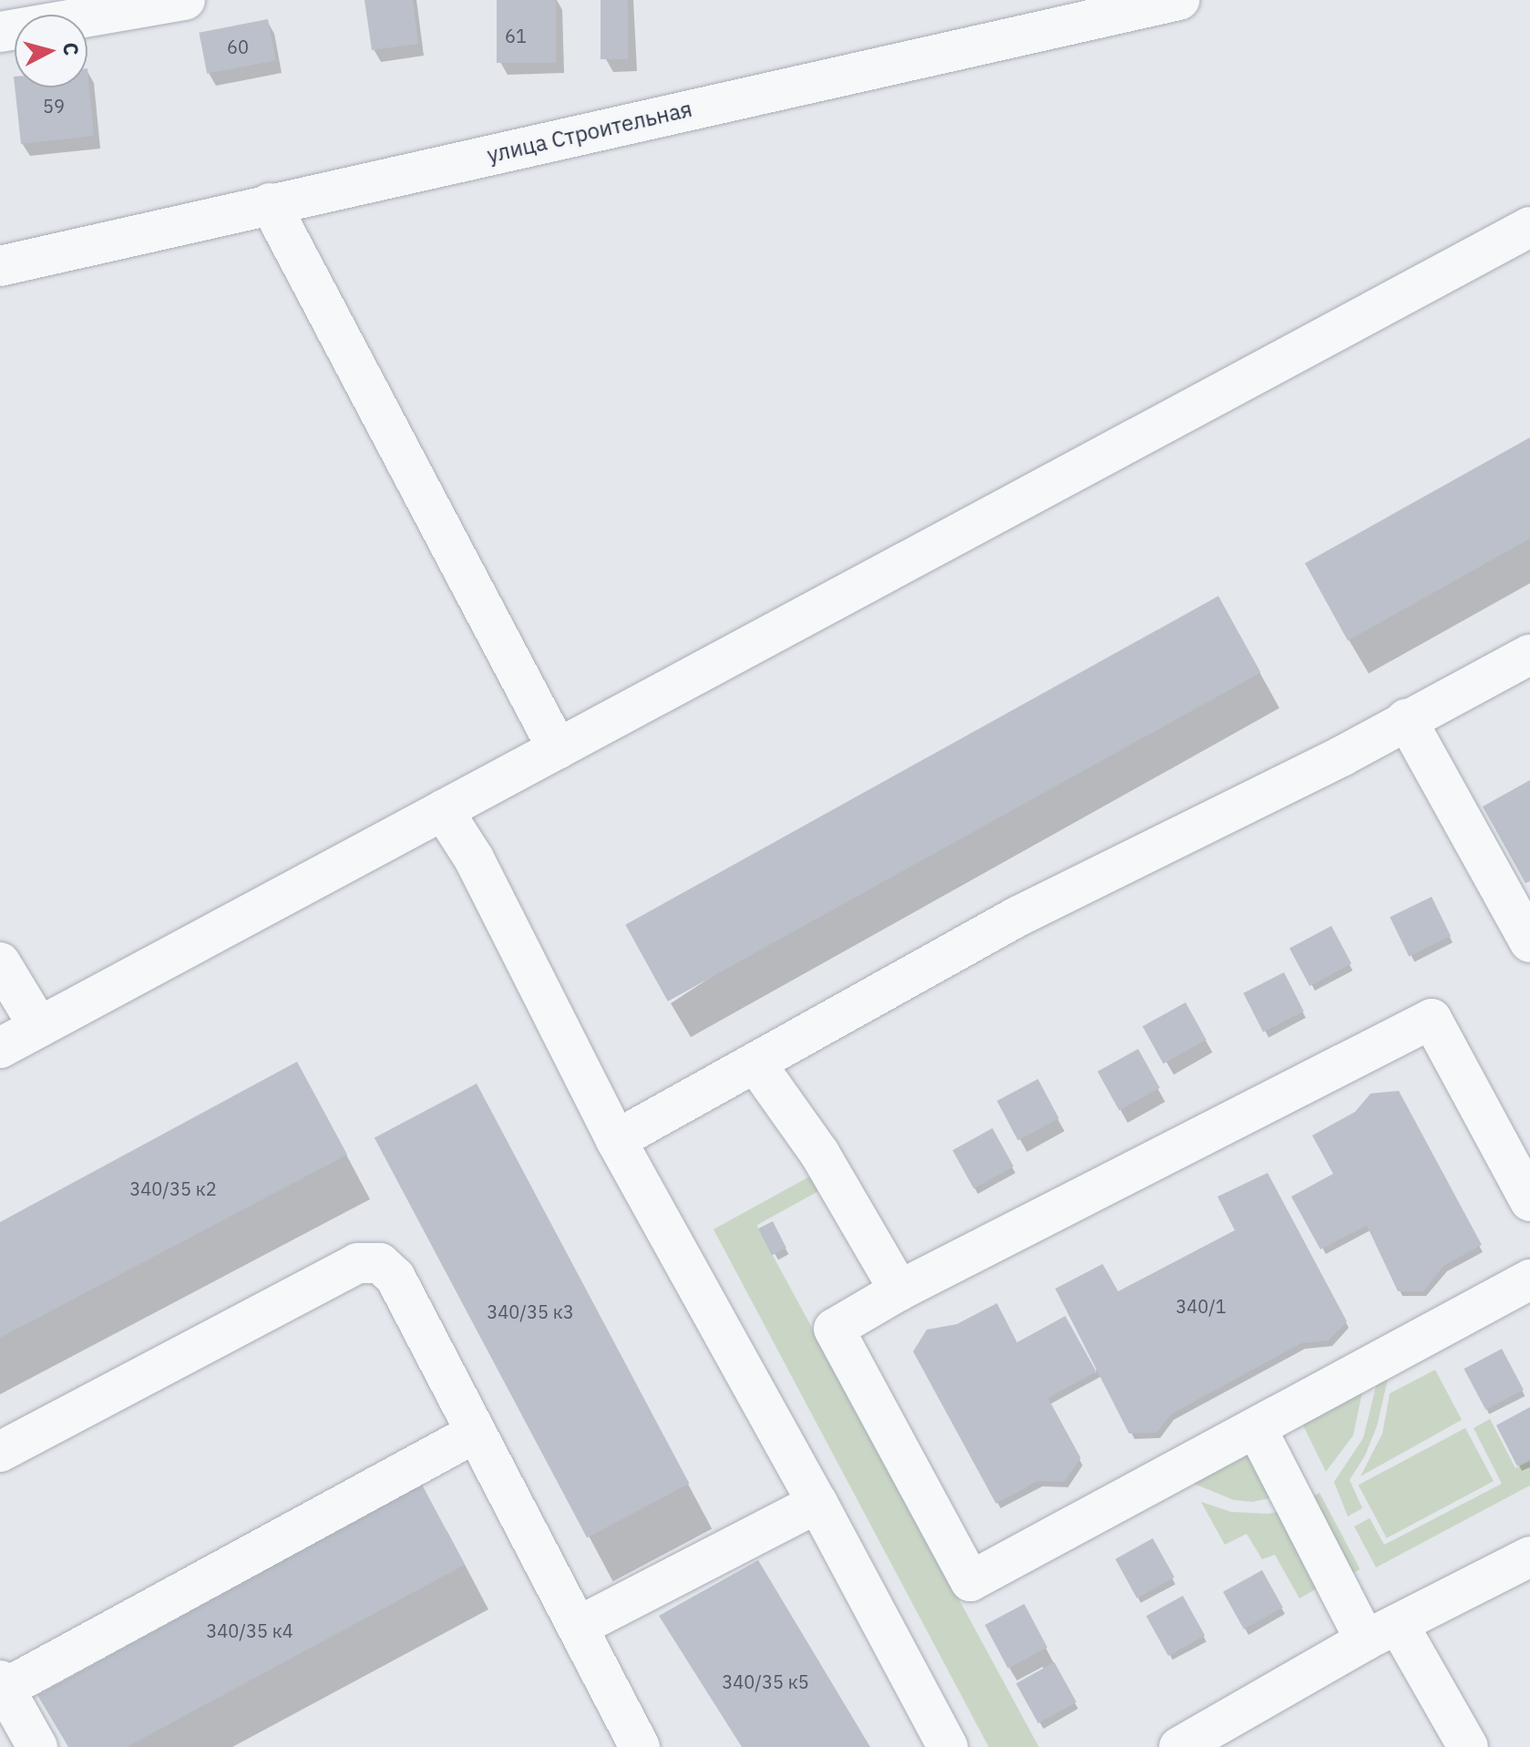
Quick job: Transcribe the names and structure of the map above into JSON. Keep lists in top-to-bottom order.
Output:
{
  "streets": {
    "street": ["улица Строительная"]
  },
  "house_numbers": [
    "61",
    "60",
    "59",
    "340/35 к2",
    "340/1",
    "340/35 к3",
    "340/35 к4",
    "340/35 к5"
  ],
  "north": "right"
}
